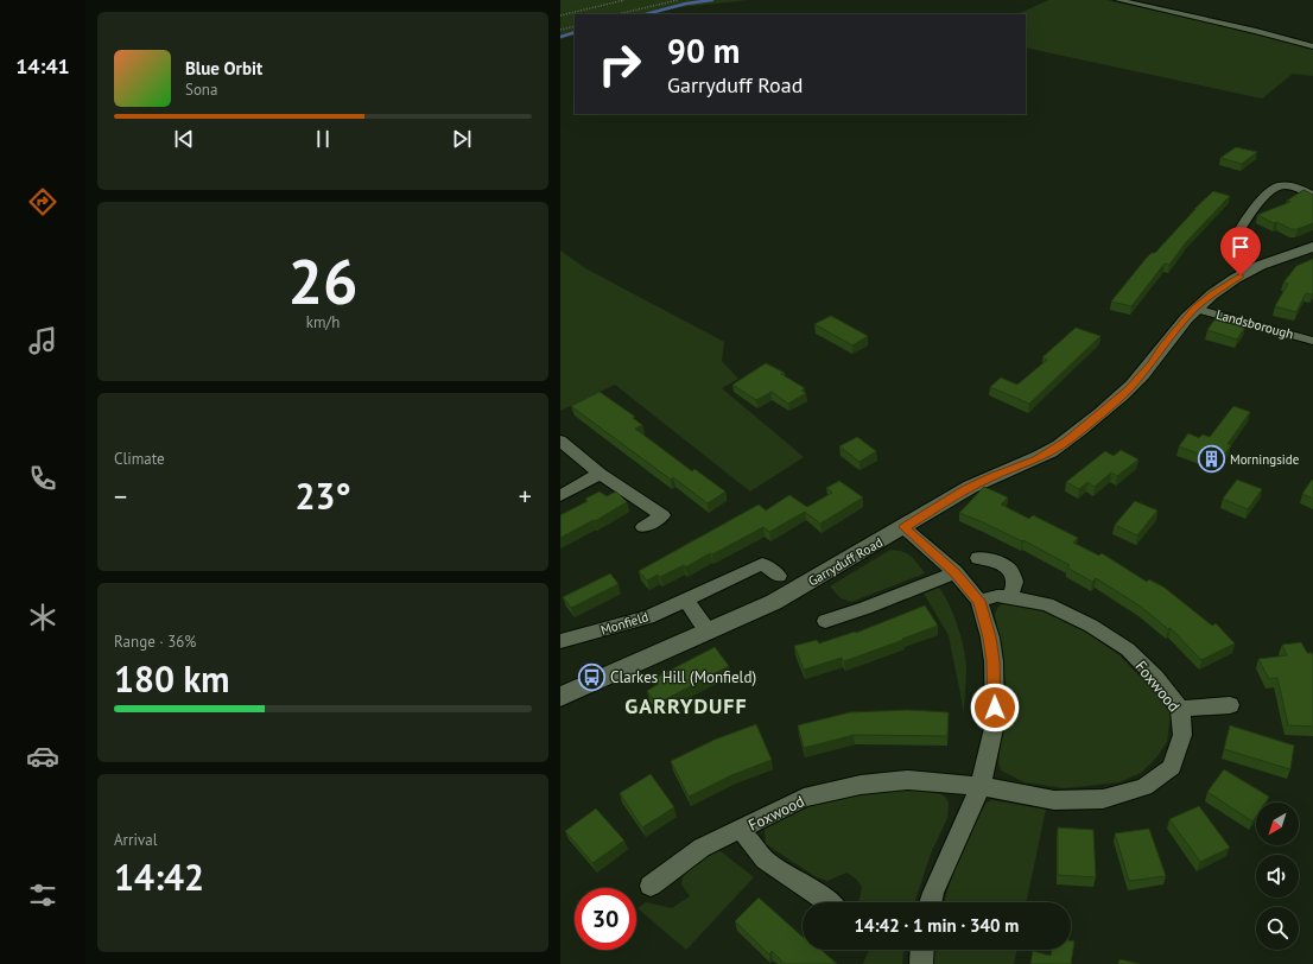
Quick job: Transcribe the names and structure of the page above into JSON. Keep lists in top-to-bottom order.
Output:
{
  "streets": {
    "street": [
      "Landsborough",
      "Garryduff Road",
      "Monfield",
      "Foxwood"
    ]
  },
  "crossings": [
    ["Landsborough", "Garryduff Road"]
  ],
  "districts": ["GARRYDUFF"],
  "places": {
    "building": ["Morningside"],
    "bus stop": ["Clarkes Hill (Monfield)"]
  },
  "north": "bottom left",
  "page": {
    "tabs": "14:41",
    "turn": ["90 m", "Garryduff Road"],
    "song": ["Blue Orbit", "Sona"],
    "tile": [
      ["26", "km/h"],
      "Climate",
      ["Range · 36%", "180 km"],
      ["Arrival", "14:42"]
    ],
    "heat": ["−", "23°", "+"],
    "limit": "30",
    "trip": "14:42 · 1 min · 340 m"
  }
}
